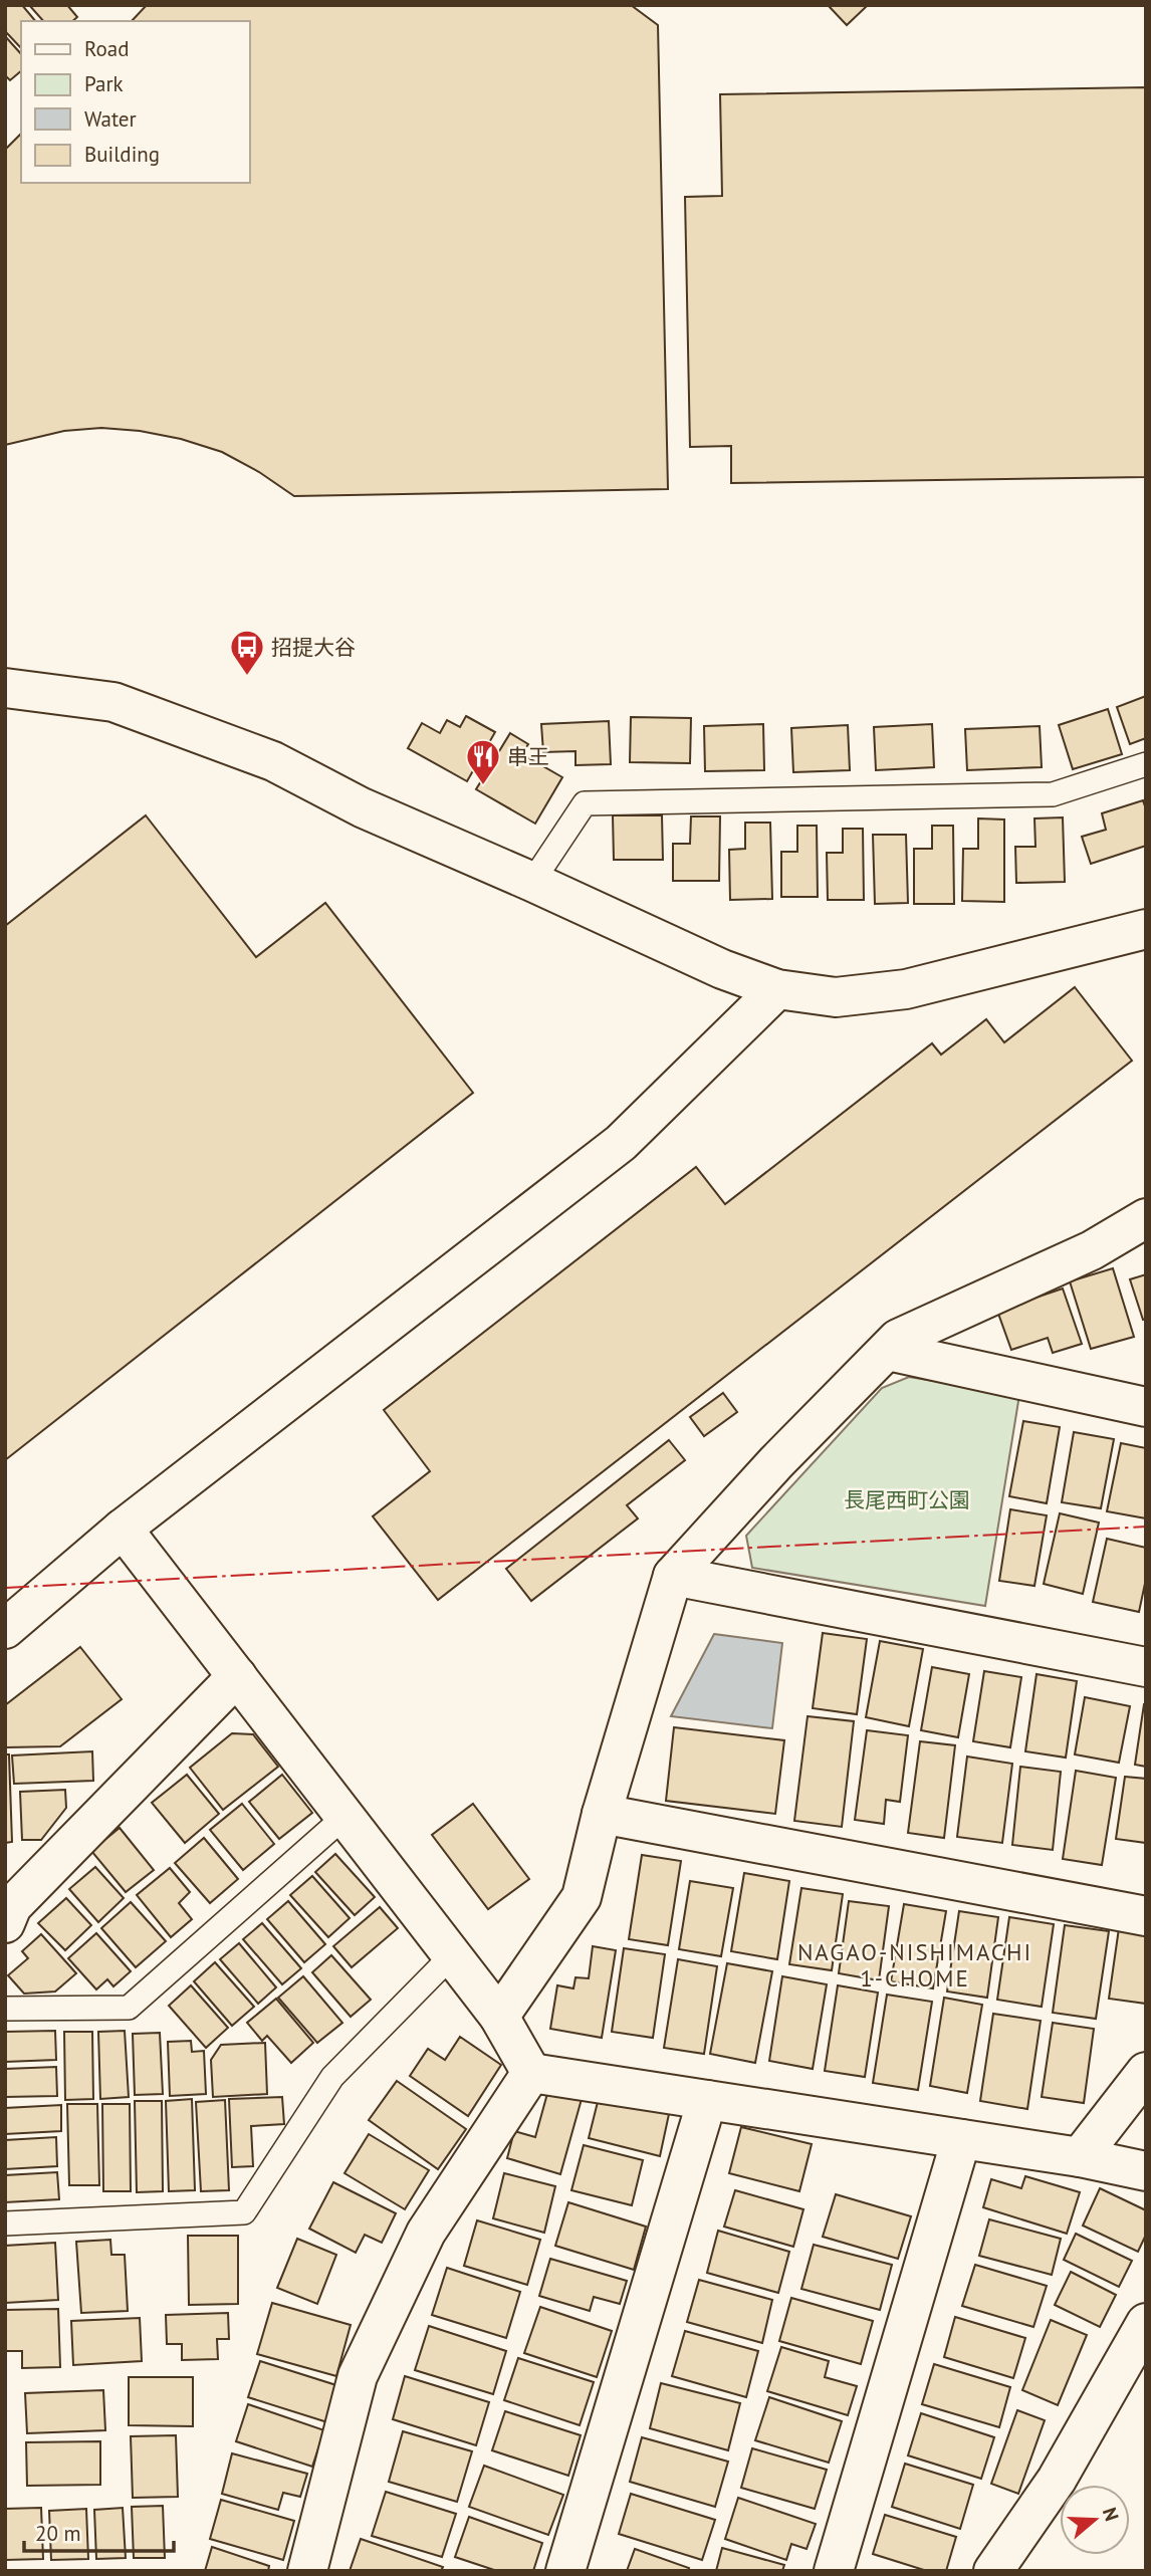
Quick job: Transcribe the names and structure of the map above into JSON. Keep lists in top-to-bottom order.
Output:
{
  "districts": ["NAGAO-NISHIMACHI 1-CHOME"],
  "parks": ["長尾西町公園"],
  "places": {
    "bus stop": ["招提大谷"],
    "restaurant": ["串王"]
  },
  "legend": [
    "Road",
    "Park",
    "Water",
    "Building"
  ],
  "scale_bar": "20 m",
  "north": "right"
}
